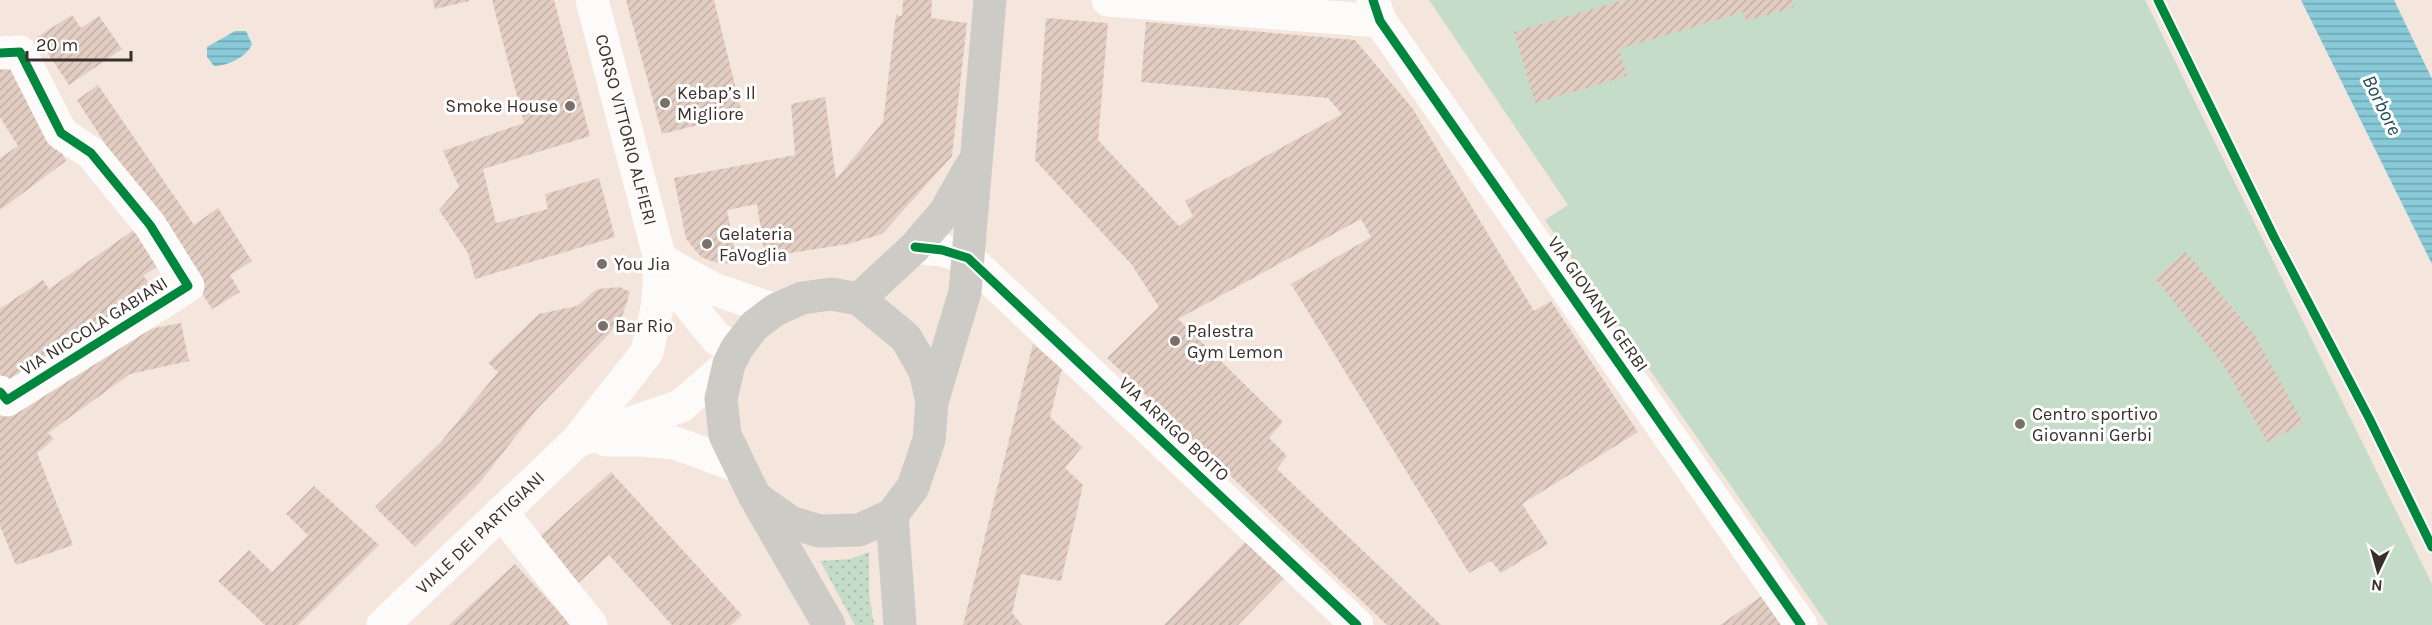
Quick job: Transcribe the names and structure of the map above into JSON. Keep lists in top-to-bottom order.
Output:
{
  "streets": {
    "street": [
      "CORSO VITTORIO ALFIERI",
      "VIA GIOVANNI GERBI",
      "VIA NICCOLA GABIANI",
      "VIA ARRIGO BOITO",
      "VIALE DEI PARTIGIANI"
    ]
  },
  "crossings": [
    ["CORSO VITTORIO ALFIERI", "VIALE DEI PARTIGIANI"]
  ],
  "water": ["Borbore"],
  "places": [
    "Kebap’s Il Migliore",
    "Smoke House",
    "Gelateria FaVoglia",
    "You Jia",
    "Bar Rio",
    "Palestra Gym Lemon",
    "Centro sportivo Giovanni Gerbi"
  ],
  "scale_bar": "20 m",
  "north": "bottom"
}
